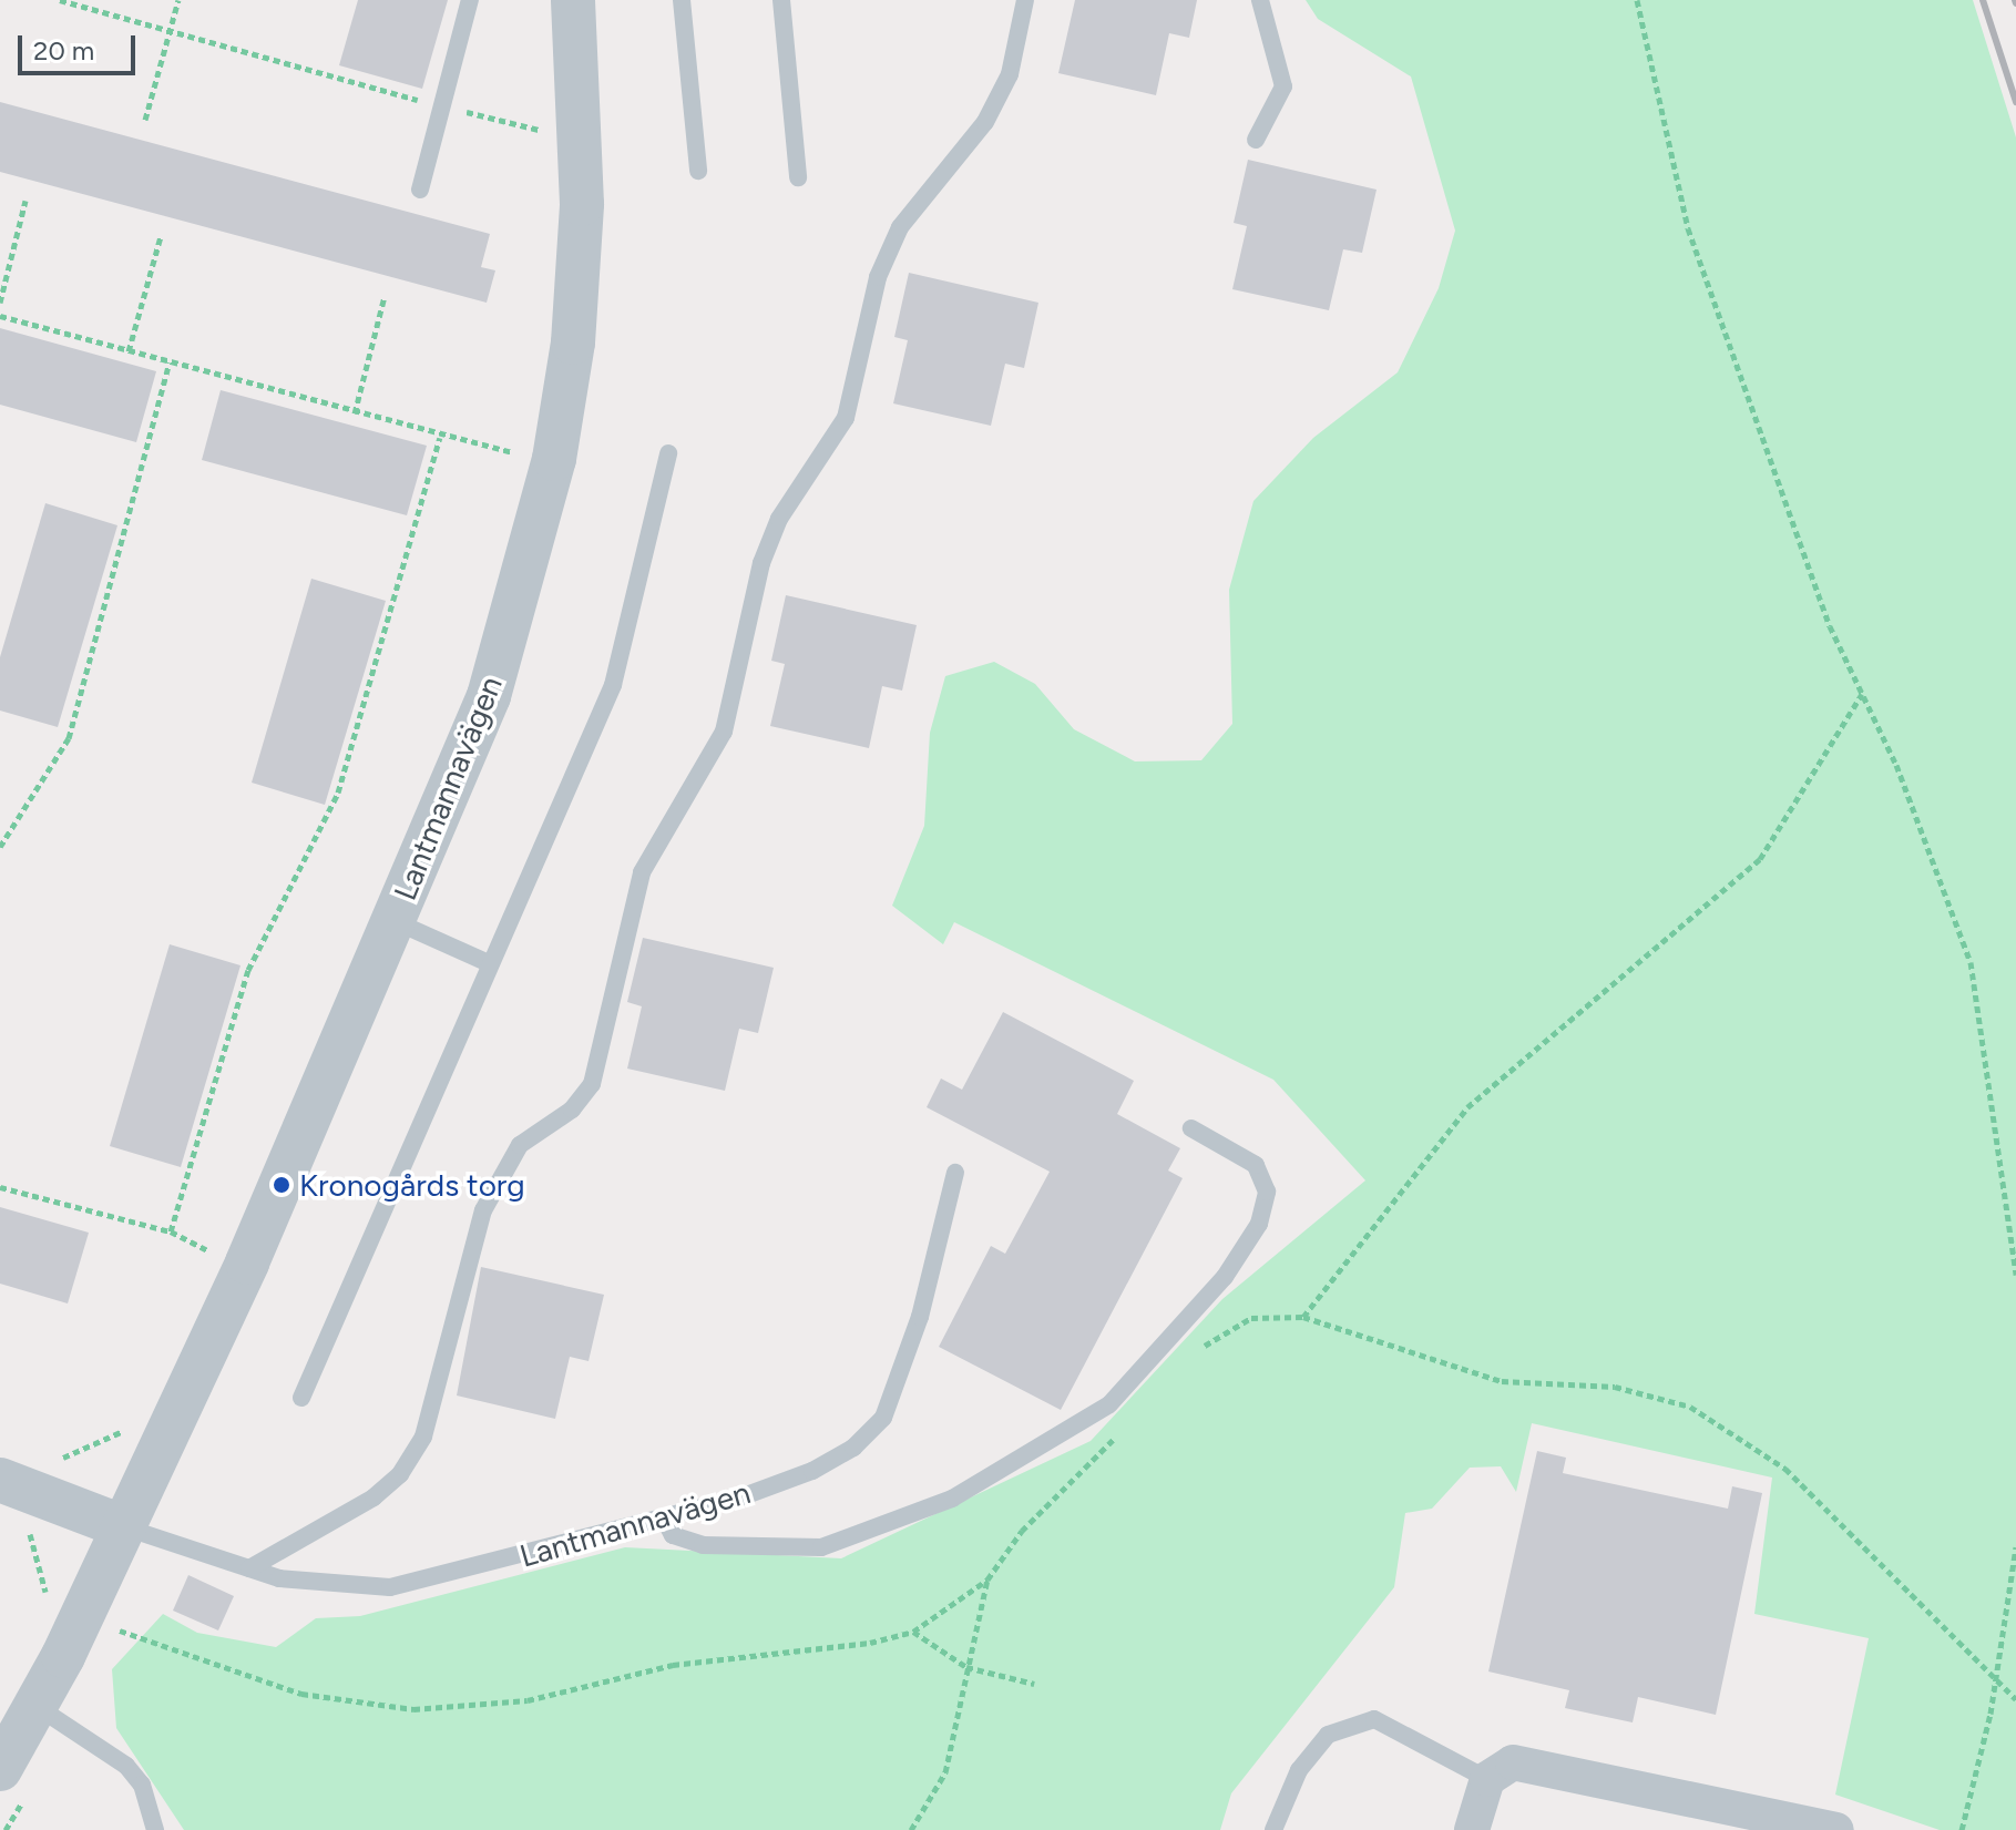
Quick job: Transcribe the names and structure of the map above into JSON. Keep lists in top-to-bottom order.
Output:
{
  "streets": {
    "street": ["Lantmannavägen"]
  },
  "places": ["Kronogårds torg"],
  "scale_bar": "20 m"
}
